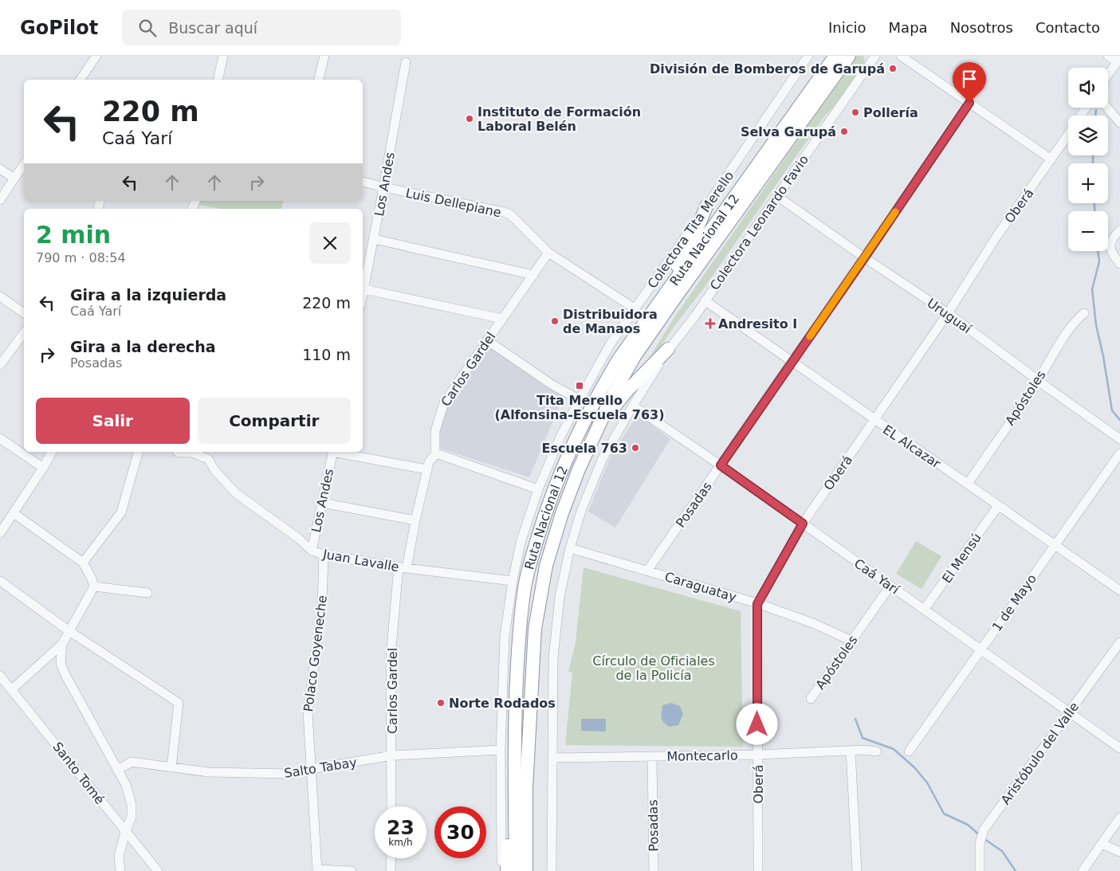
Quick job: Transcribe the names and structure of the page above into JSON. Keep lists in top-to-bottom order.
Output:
{
  "streets": {
    "highway": ["Ruta Nacional 12"],
    "street": [
      "Los Andes",
      "Luis Dellepiane",
      "Oberá",
      "Colectora Leonardo Favio",
      "Colectora Tita Merello",
      "Uruguaí",
      "Carlos Gardel",
      "Apóstoles",
      "EL Alcazar",
      "Posadas",
      "El Mensú",
      "Juan Lavalle",
      "Caá Yarí",
      "Caraguatay",
      "1 de Mayo",
      "Polaco Goyeneche",
      "Aristóbulo del Valle",
      "Montecarlo",
      "Salto Tabay",
      "Santo Tomé"
    ]
  },
  "crossings": [
    ["Los Andes", "Luis Dellepiane"],
    ["Los Andes", "Juan Lavalle"],
    ["Luis Dellepiane", "Colectora Tita Merello"],
    ["Luis Dellepiane", "Carlos Gardel"],
    ["Oberá", "Uruguaí"],
    ["Oberá", "EL Alcazar"],
    ["Oberá", "Caá Yarí"],
    ["Oberá", "Caraguatay"],
    ["Oberá", "Montecarlo"],
    ["Colectora Leonardo Favio", "Uruguaí"],
    ["Colectora Leonardo Favio", "EL Alcazar"],
    ["Colectora Leonardo Favio", "Caá Yarí"],
    ["Colectora Tita Merello", "Juan Lavalle"],
    ["Colectora Tita Merello", "Salto Tabay"],
    ["Uruguaí", "Apóstoles"],
    ["Uruguaí", "Posadas"],
    ["Carlos Gardel", "Juan Lavalle"],
    ["Carlos Gardel", "Salto Tabay"],
    ["Apóstoles", "EL Alcazar"],
    ["Apóstoles", "Caá Yarí"],
    ["Apóstoles", "Caraguatay"],
    ["EL Alcazar", "Posadas"],
    ["EL Alcazar", "El Mensú"],
    ["EL Alcazar", "1 de Mayo"],
    ["Posadas", "Caá Yarí"],
    ["Posadas", "Caraguatay"],
    ["Posadas", "Montecarlo"],
    ["El Mensú", "Caá Yarí"],
    ["Juan Lavalle", "Polaco Goyeneche"],
    ["Caá Yarí", "1 de Mayo"],
    ["Caá Yarí", "Aristóbulo del Valle"],
    ["Polaco Goyeneche", "Salto Tabay"]
  ],
  "parks": ["Círculo de Oficiales de la Policía"],
  "places": {
    "other": [
      "División de Bomberos de Garupá",
      "Pollería",
      "Instituto de Formación Laboral Belén",
      "Selva Garupá",
      "Distribuidora de Manaos",
      "Escuela 763",
      "Norte Rodados"
    ],
    "health": ["Andresito I"],
    "transit": ["Tita Merello (Alfonsina-Escuela 763)"]
  },
  "page": {
    "header": "GoPilot",
    "search": "Buscar aquí",
    "nav": [
      "Inicio",
      "Mapa",
      "Nosotros",
      "Contacto"
    ],
    "map_buttons": ["+", "−"],
    "turn": ["220 m", "Caá Yarí"],
    "heading": ["2 min", "790 m · 08:54"],
    "list": [
      {
        "name": "Gira a la izquierda",
        "note": "Caá Yarí",
        "value": "220 m"
      },
      {
        "name": "Gira a la derecha",
        "note": "Posadas",
        "value": "110 m"
      }
    ],
    "buttons": ["Salir", "Compartir"],
    "speed": "23 km/h",
    "limit": "30"
  }
}
